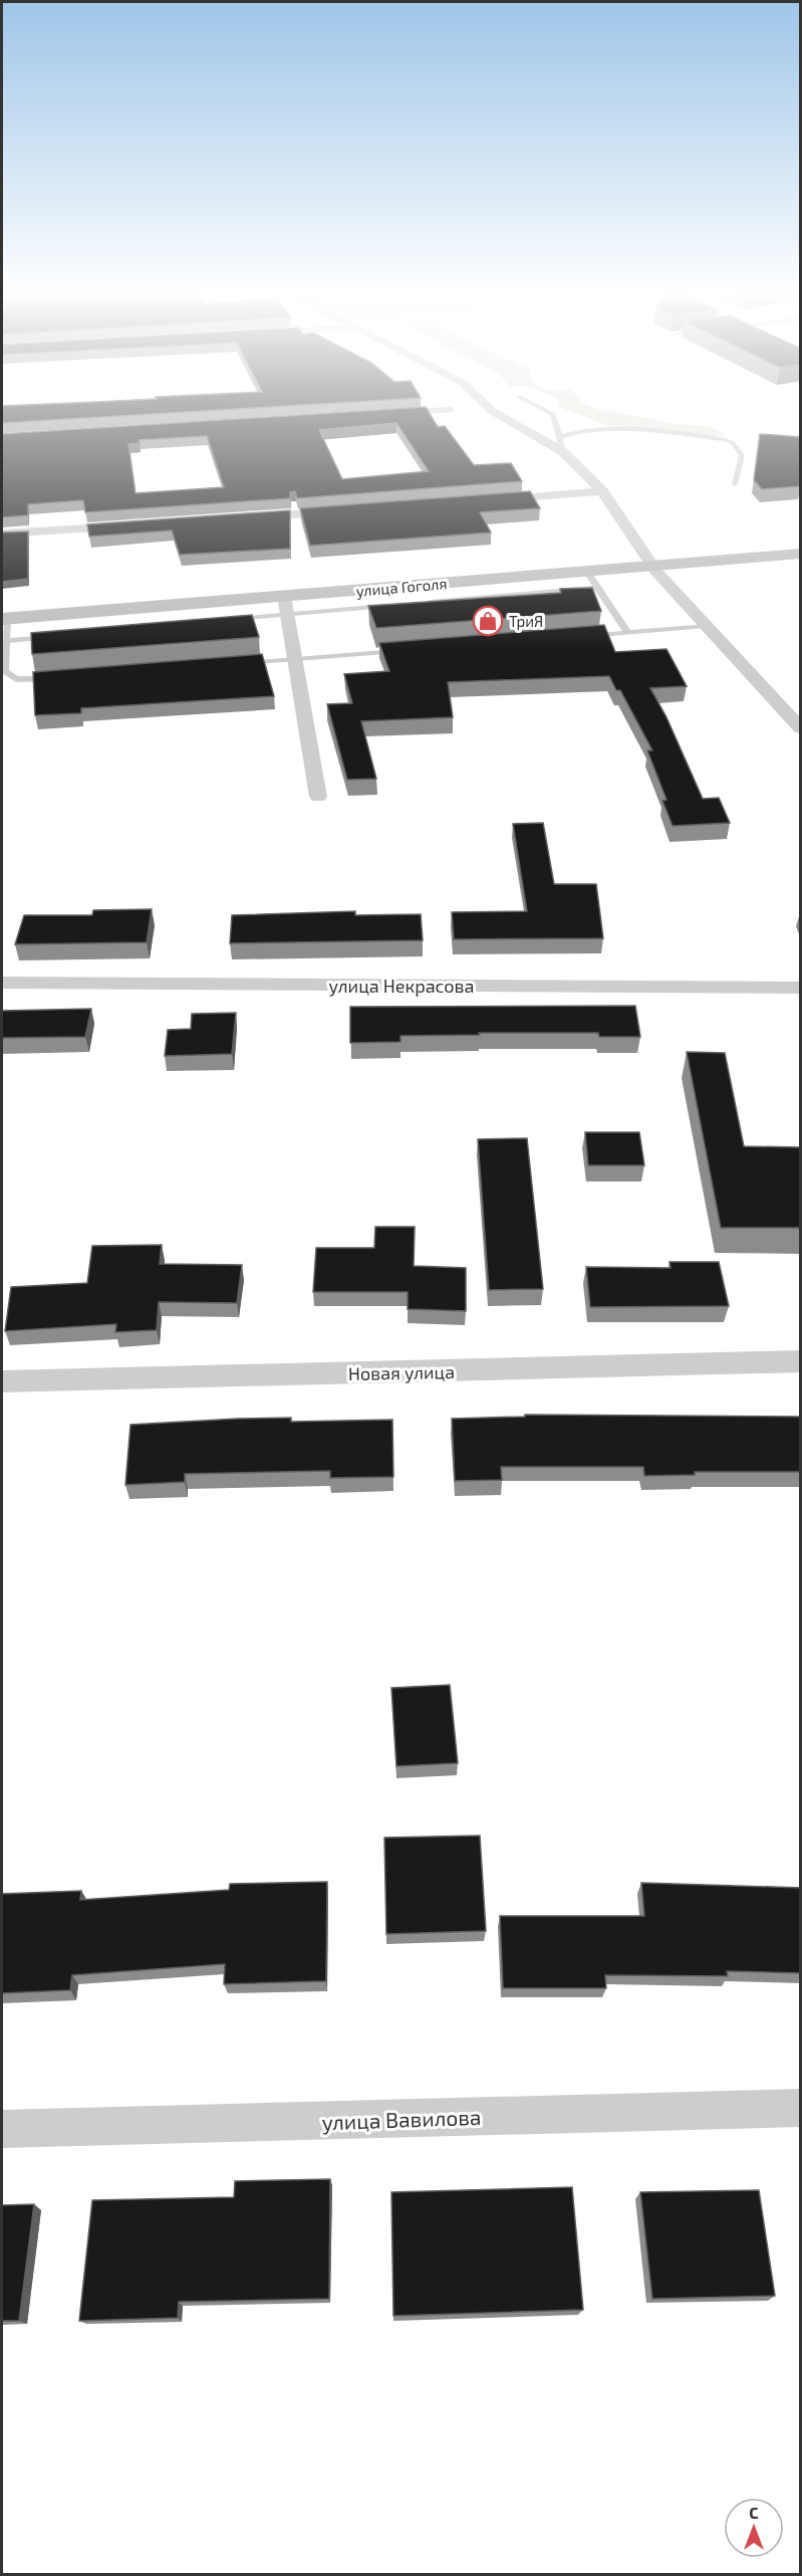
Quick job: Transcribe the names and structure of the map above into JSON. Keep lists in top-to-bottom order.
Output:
{
  "streets": {
    "main road": ["улица Гоголя"],
    "street": ["улица Некрасова", "Новая улица", "улица Вавилова"]
  },
  "places": {
    "shop": ["ТриЯ"]
  },
  "north": "top"
}
